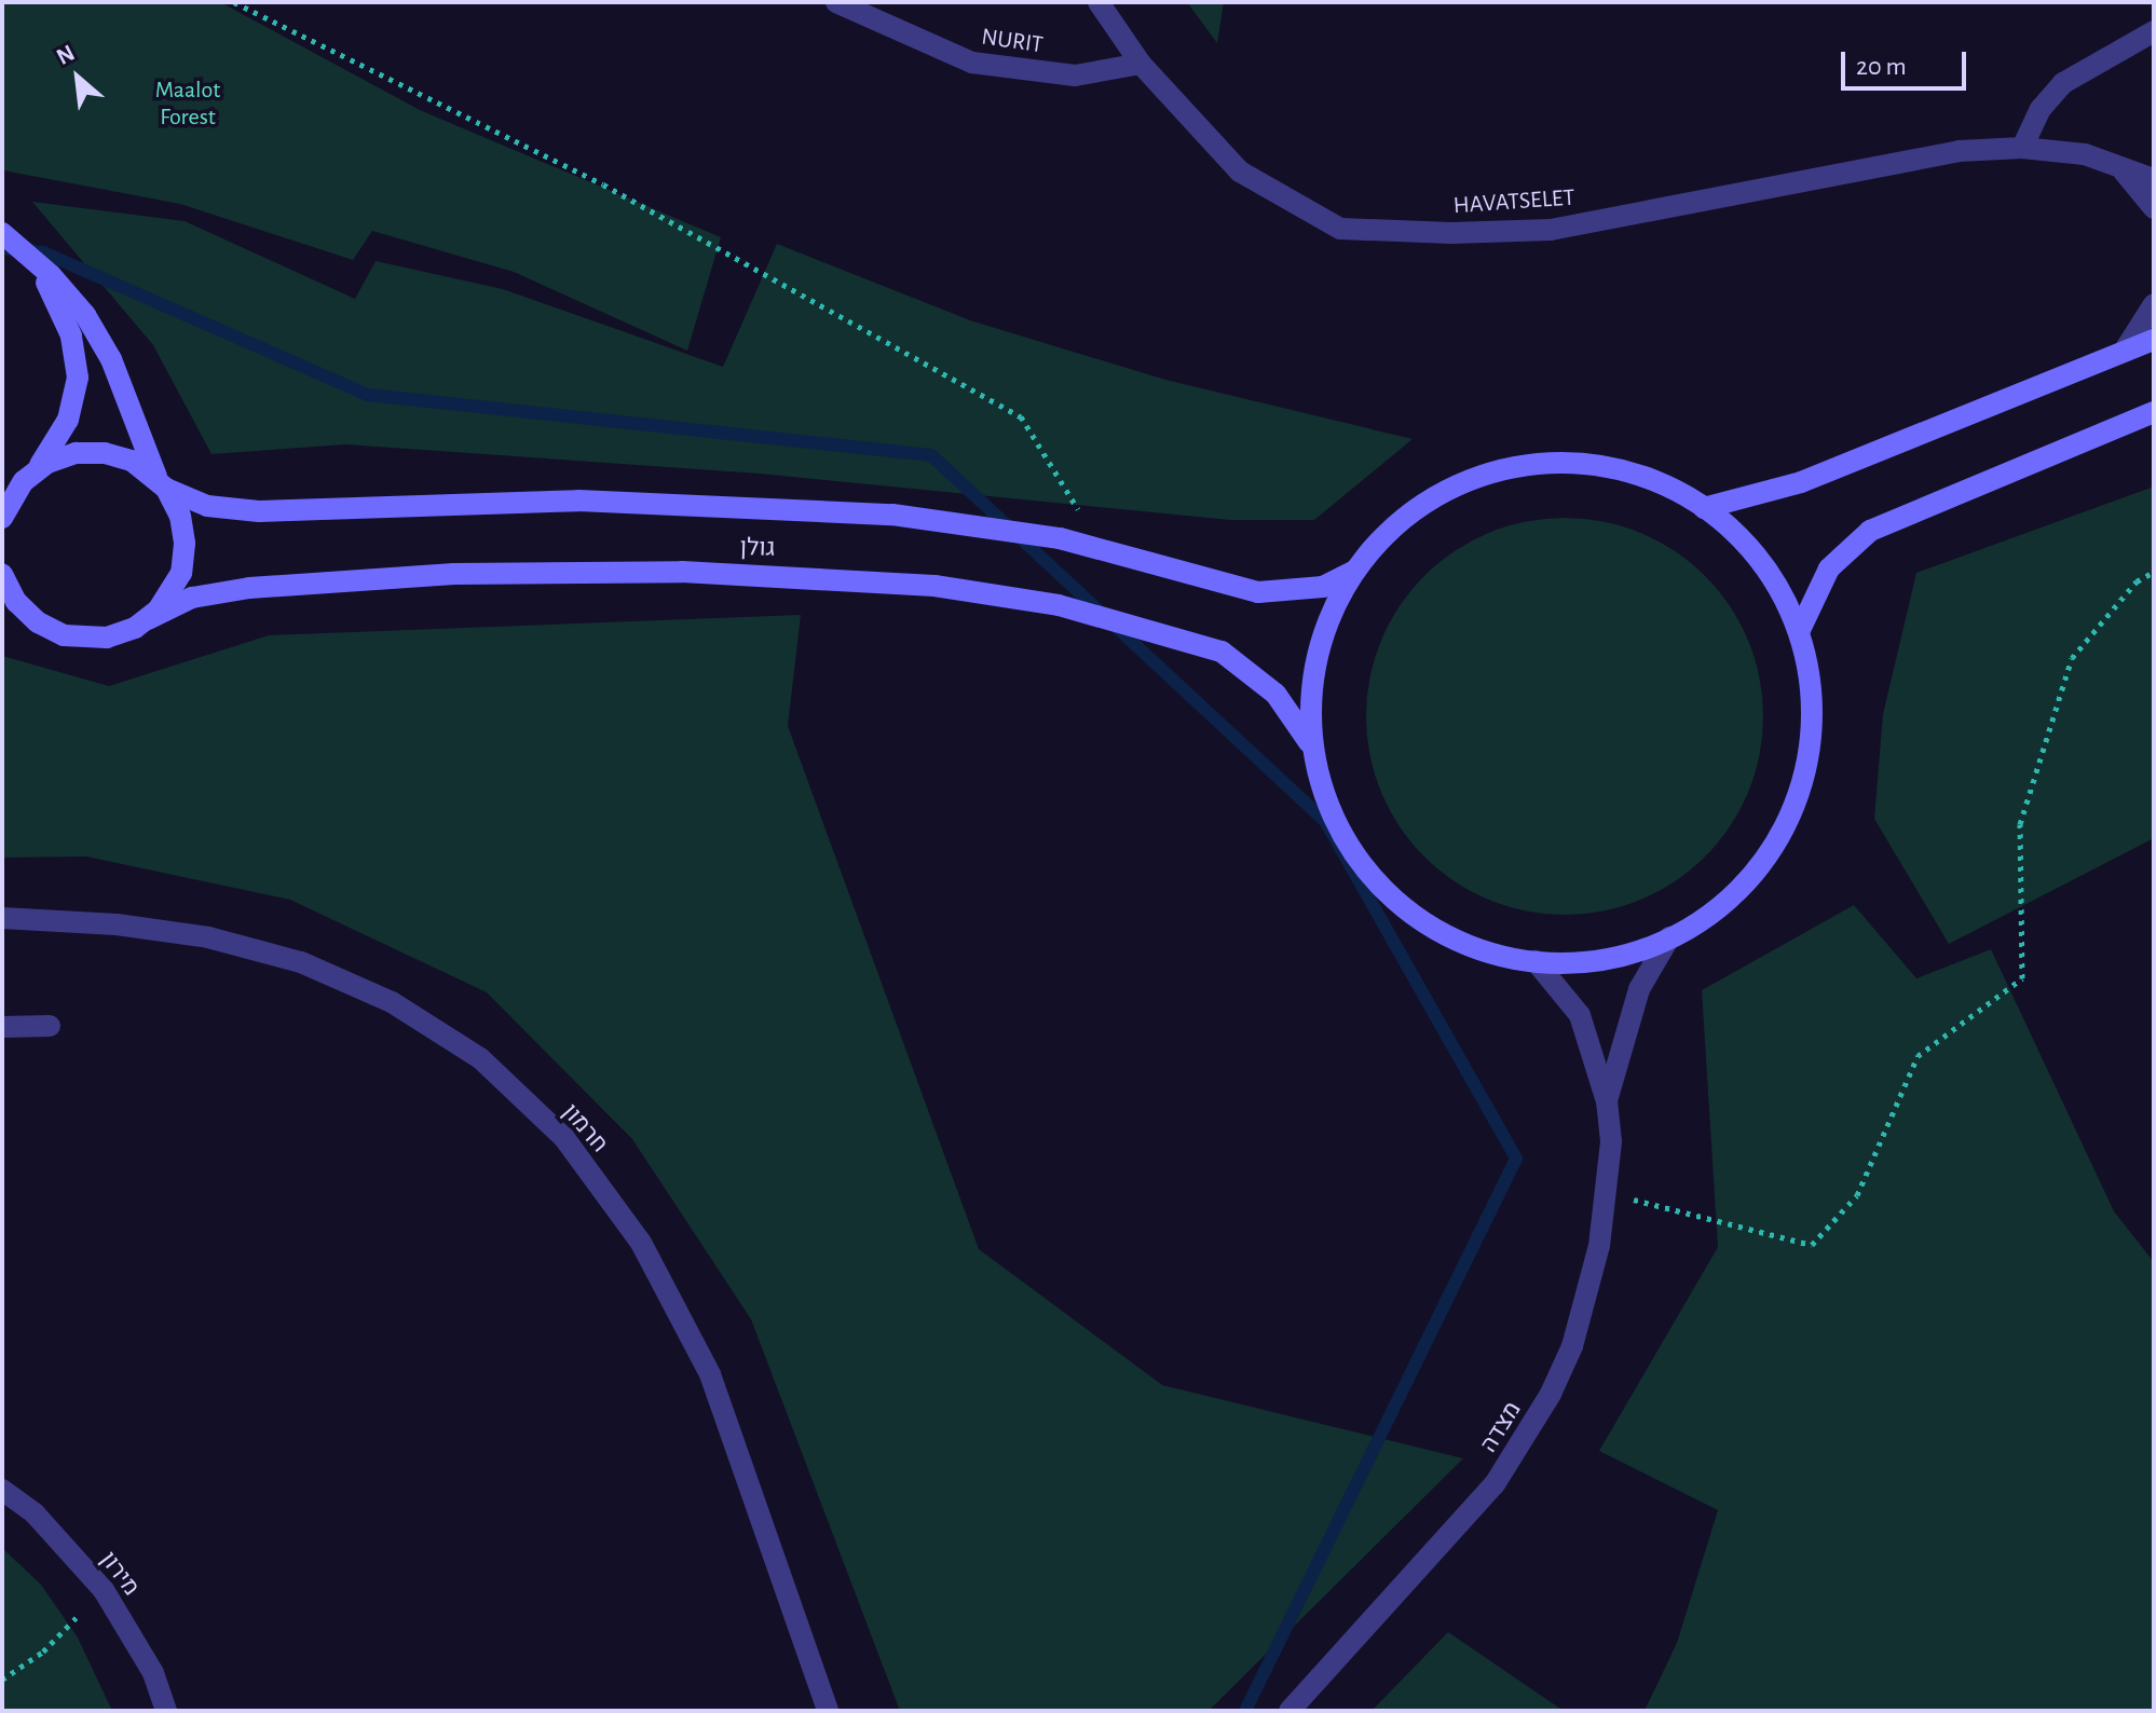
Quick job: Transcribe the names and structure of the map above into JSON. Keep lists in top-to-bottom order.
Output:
{
  "streets": {
    "street": [
      "NURIT",
      "HAVATSELET",
      "גולן",
      "חרמון",
      "מצדה",
      "מירון"
    ]
  },
  "crossings": [
    ["NURIT", "HAVATSELET"]
  ],
  "parks": ["Maalot Forest"],
  "scale_bar": "20 m",
  "north": "top left"
}
